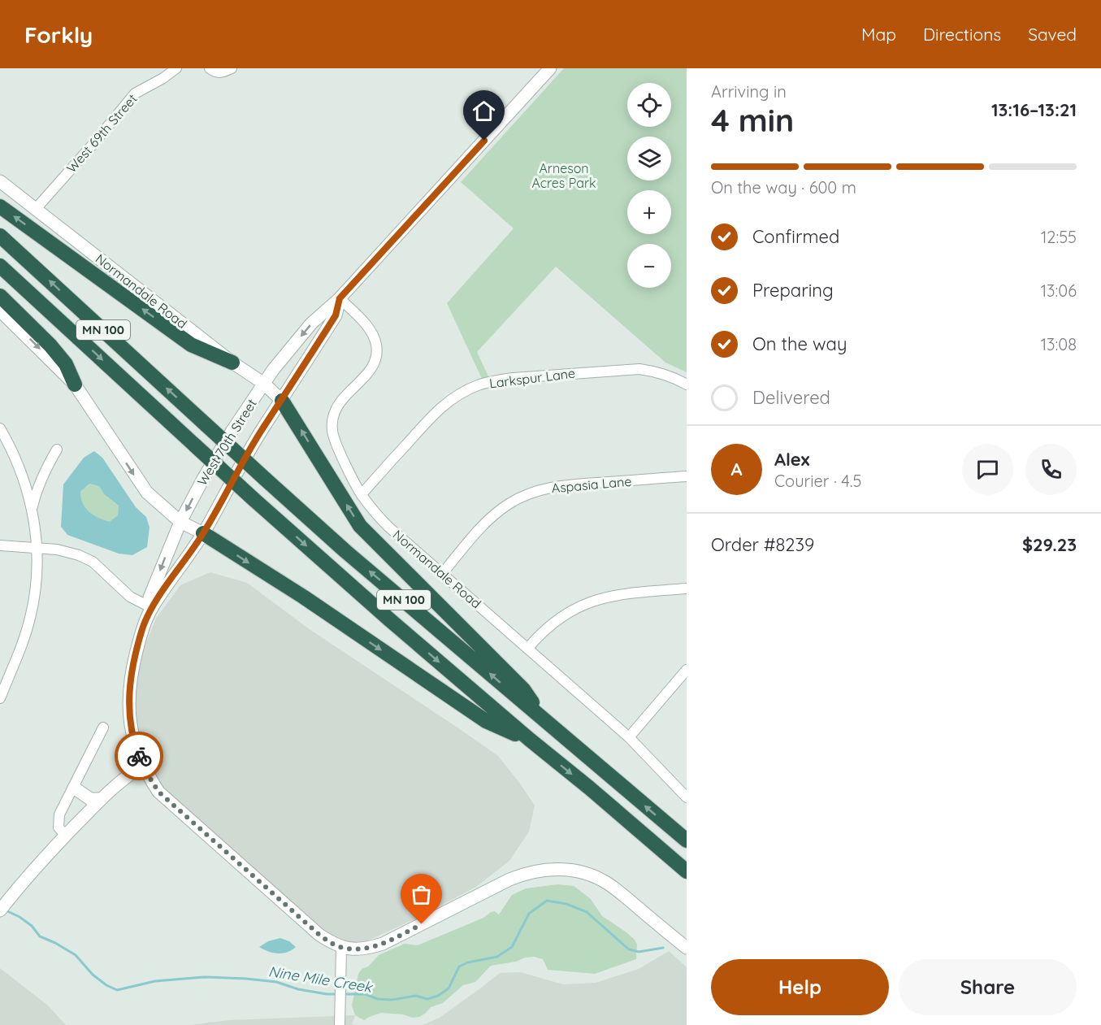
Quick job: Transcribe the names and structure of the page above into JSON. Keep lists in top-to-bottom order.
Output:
{
  "streets": {
    "highway": ["MN 100"],
    "street": [
      "West 69th Street",
      "Normandale Road",
      "Larkspur Lane",
      "West 70th Street",
      "Aspasia Lane"
    ]
  },
  "crossings": [
    ["West 69th Street", "Normandale Road"],
    ["Normandale Road", "Larkspur Lane"],
    ["Normandale Road", "West 70th Street"],
    ["Normandale Road", "Aspasia Lane"]
  ],
  "water": ["Nine Mile Creek"],
  "parks": ["Arneson Acres Park"],
  "page": {
    "header": "Forkly",
    "nav": ["Map", "Directions", "Saved"],
    "heading": ["4 min", "Arriving in", "13:16–13:21"],
    "panel": [
      "Alex",
      "Courier · 4.5",
      "Order #8239",
      "$29.23"
    ],
    "map_buttons": ["+", "−"],
    "bar": "On the way · 600 m",
    "list": [
      ["Confirmed", "12:55"],
      ["Preparing", "13:06"],
      ["On the way", "13:08"],
      "Delivered"
    ],
    "round": "A",
    "buttons": ["Help", "Share"]
  }
}
